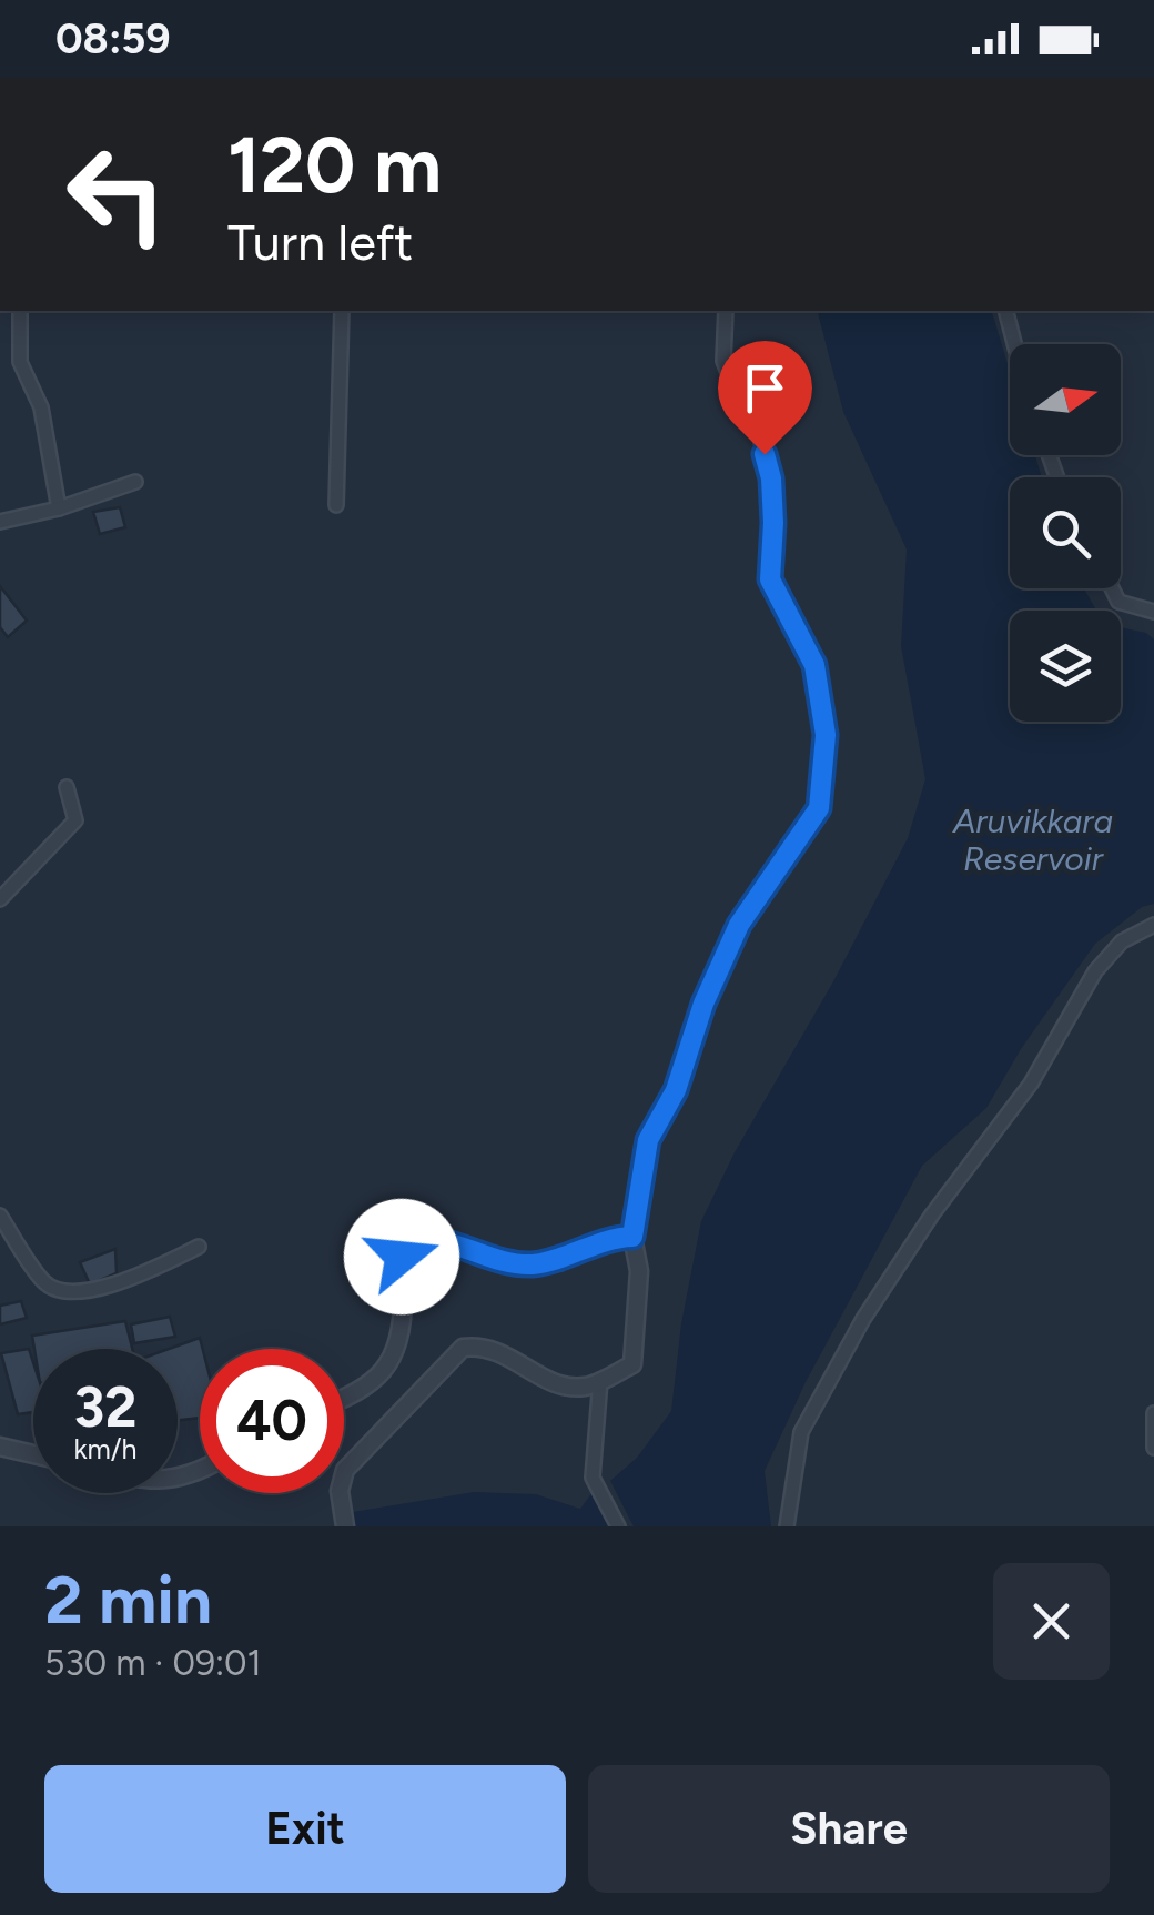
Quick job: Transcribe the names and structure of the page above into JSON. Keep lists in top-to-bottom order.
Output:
{
  "water": ["Aruvikkara Reservoir"],
  "north": "right",
  "page": {
    "status": "08:59",
    "turn": ["120 m", "Turn left"],
    "speed": "32 km/h",
    "limit": "40",
    "heading": ["2 min", "530 m · 09:01"],
    "buttons": ["Exit", "Share"]
  }
}
